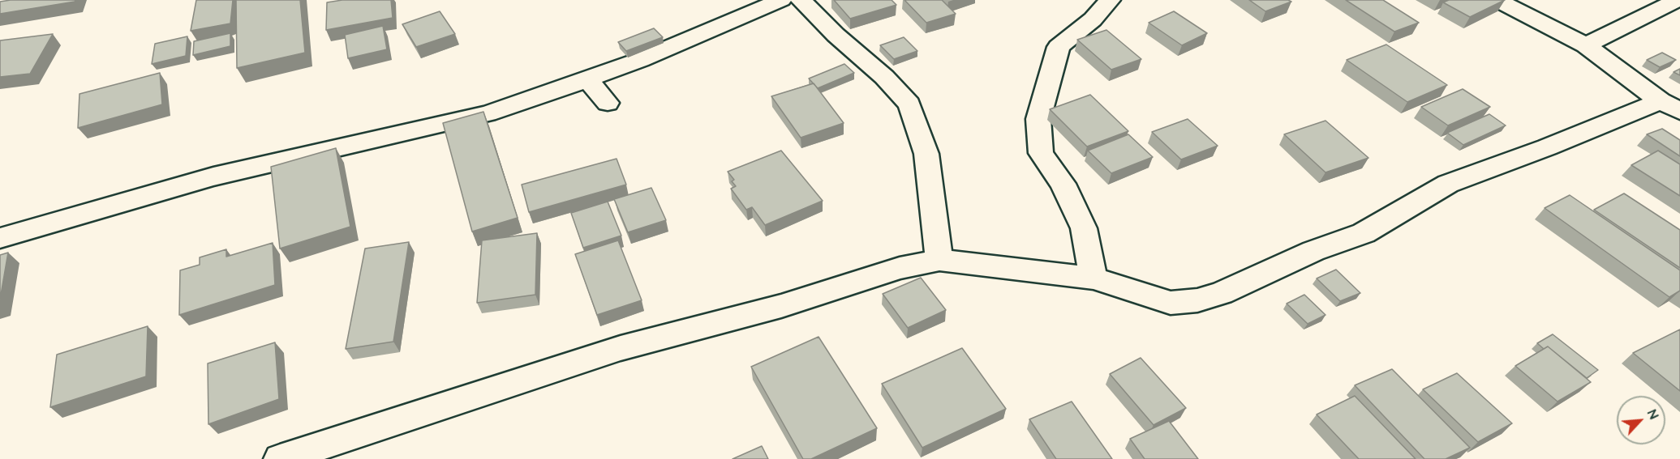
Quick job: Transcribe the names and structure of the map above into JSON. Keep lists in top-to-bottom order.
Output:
{
  "north": "top right"
}
